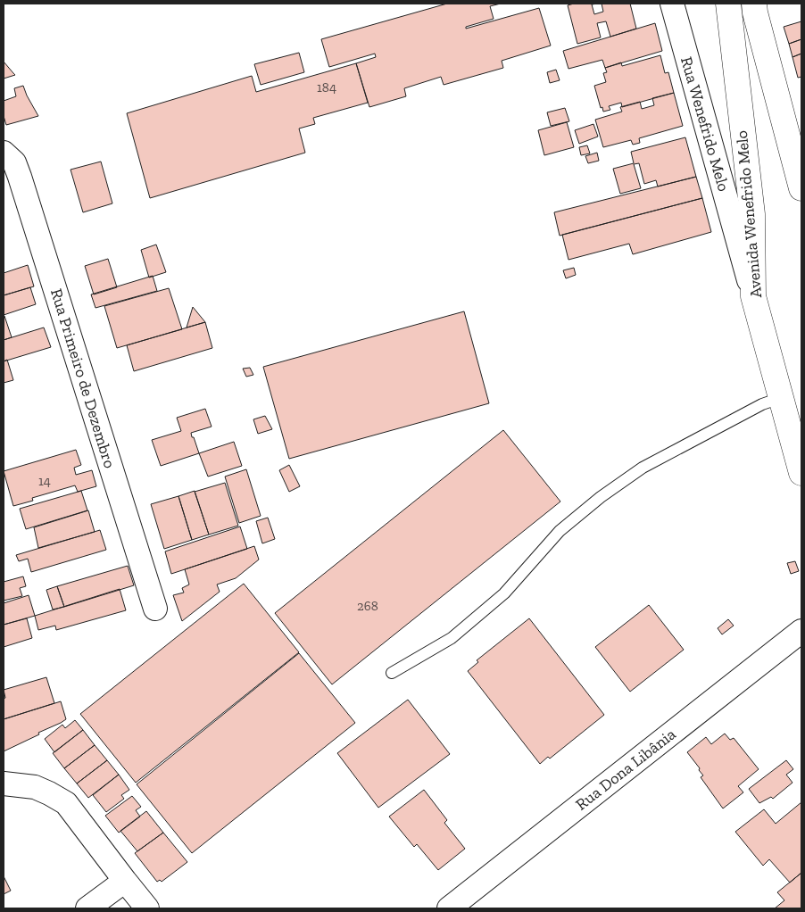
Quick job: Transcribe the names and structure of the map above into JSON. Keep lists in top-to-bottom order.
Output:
{
  "streets": {
    "main road": ["Avenida Wenefrido Melo"],
    "street": ["Rua Wenefrido Melo", "Rua Primeiro de Dezembro", "Rua Dona Libânia"]
  },
  "crossings": [
    ["Rua Wenefrido Melo", "Avenida Wenefrido Melo"]
  ],
  "house_numbers": ["184", "14", "268"]
}
